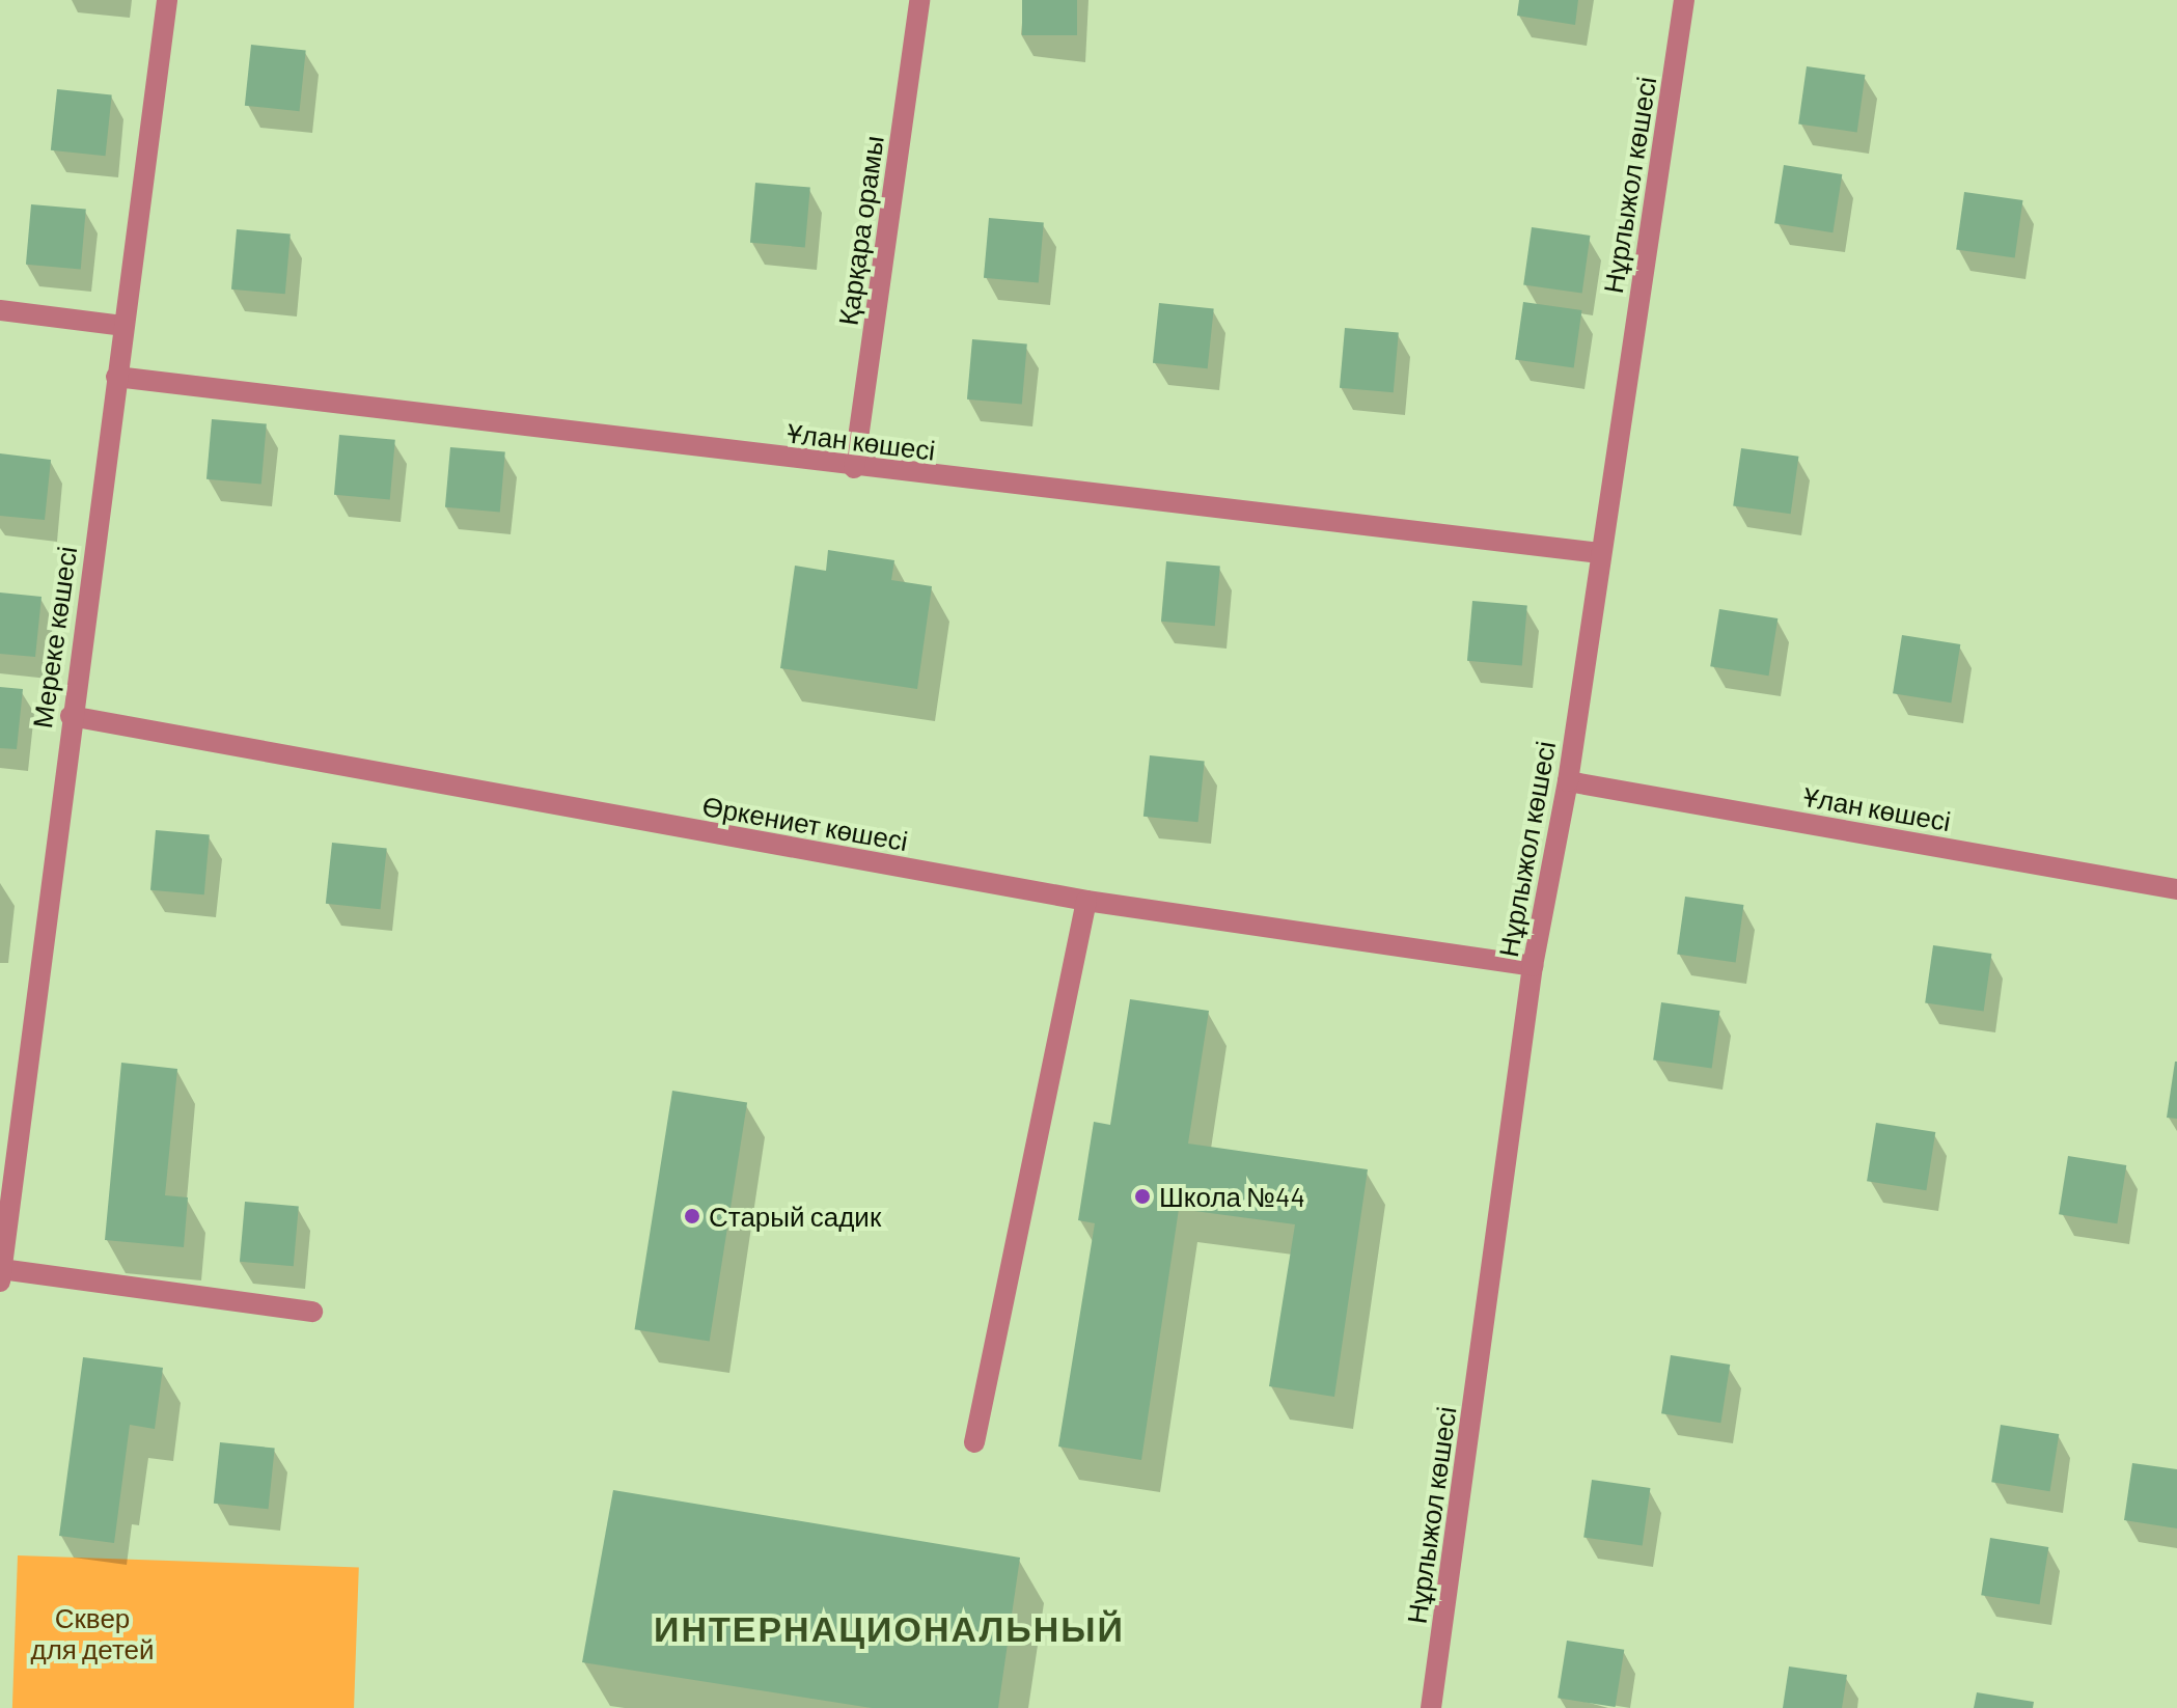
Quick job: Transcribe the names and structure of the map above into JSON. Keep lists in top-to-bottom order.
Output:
{
  "streets": {
    "street": [
      "Нұрлыжол көшесі",
      "Қарқара орамы",
      "Ұлан көшесі",
      "Мереке көшесі",
      "Өркениет көшесі"
    ]
  },
  "crossings": [
    ["Нұрлыжол көшесі", "Ұлан көшесі"],
    ["Нұрлыжол көшесі", "Өркениет көшесі"],
    ["Қарқара орамы", "Ұлан көшесі"],
    ["Ұлан көшесі", "Мереке көшесі"],
    ["Мереке көшесі", "Өркениет көшесі"]
  ],
  "districts": ["ИНТЕРНАЦИОНАЛЬНЫЙ"],
  "parks": ["Сквер для детей"],
  "places": ["Школа №44", "Старый садик"]
}
